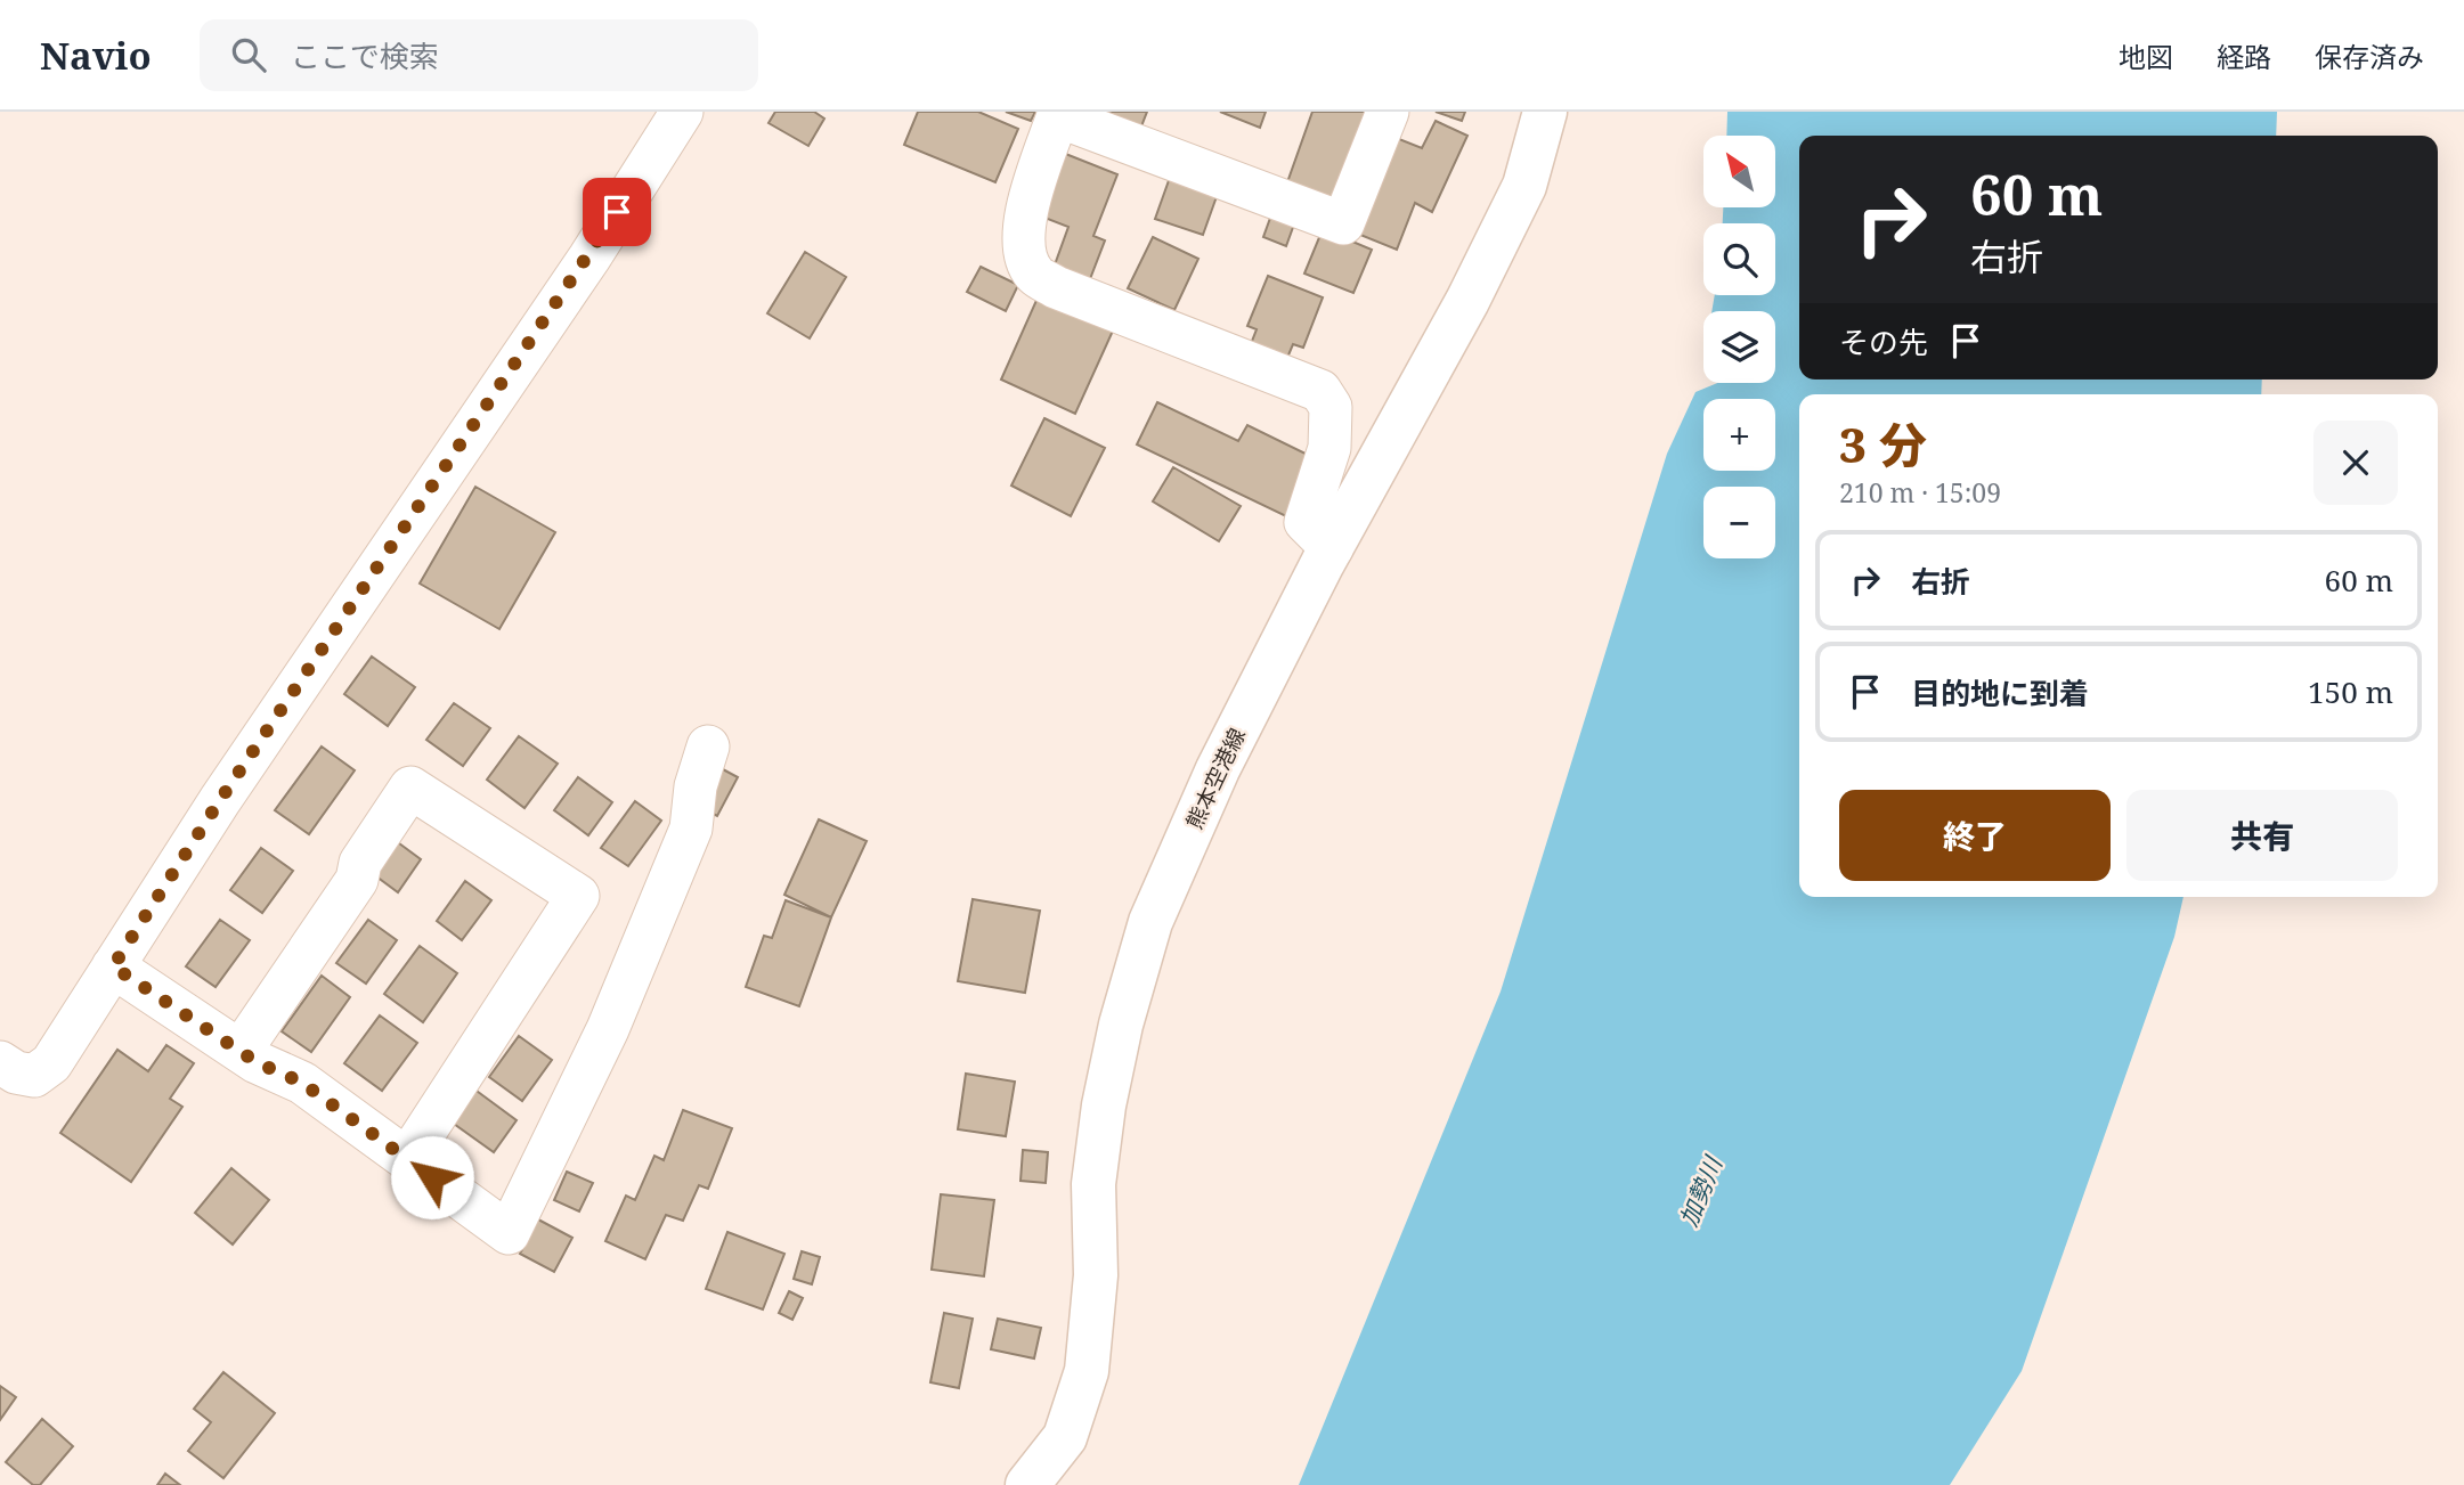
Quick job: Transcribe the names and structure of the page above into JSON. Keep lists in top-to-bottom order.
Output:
{
  "streets": {
    "main road": ["熊本空港線"]
  },
  "water": ["加勢川"],
  "north": "top left",
  "page": {
    "header": "Navio",
    "search": "ここで検索",
    "nav": ["地図", "経路", "保存済み"],
    "map_buttons": ["+", "−"],
    "turn": ["60 m", "右折"],
    "then": "その先",
    "heading": ["3 分", "210 m · 15:09"],
    "list": [
      {
        "name": "右折",
        "value": "60 m"
      },
      {
        "name": "目的地に到着",
        "value": "150 m"
      }
    ],
    "buttons": ["終了", "共有"]
  }
}
